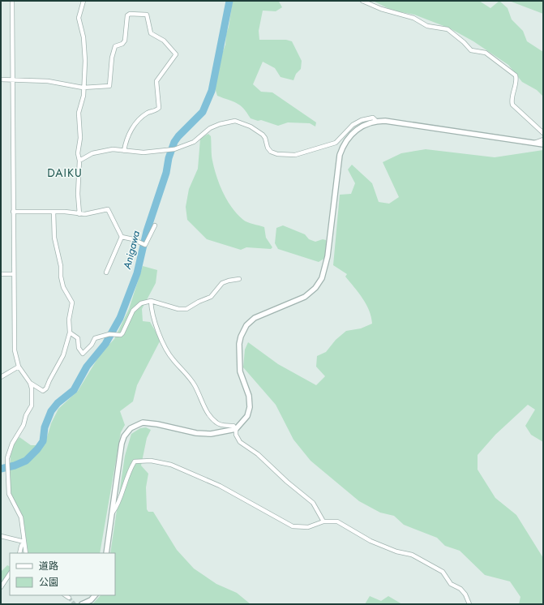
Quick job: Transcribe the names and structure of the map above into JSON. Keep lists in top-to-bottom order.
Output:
{
  "districts": ["DAIKU"],
  "water": ["Anigawa"],
  "legend": ["道路", "公園"]
}
